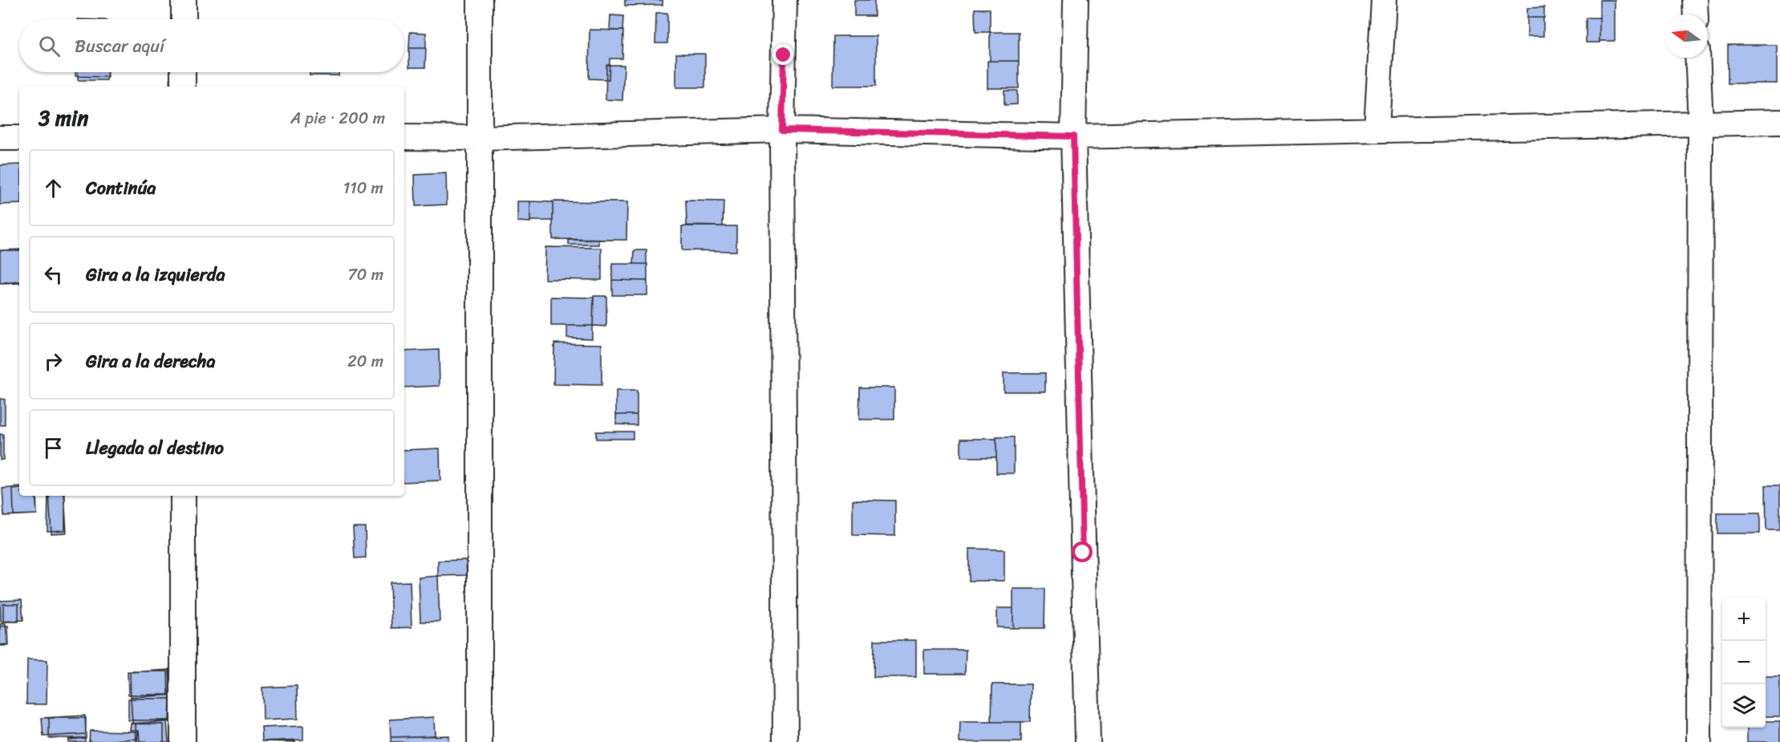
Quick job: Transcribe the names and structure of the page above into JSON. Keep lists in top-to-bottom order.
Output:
{
  "north": "left",
  "page": {
    "search": "Buscar aquí",
    "heading": ["3 min", "A pie · 200 m"],
    "list": [
      ["Continúa", "110 m"],
      ["Gira a la izquierda", "70 m"],
      ["Gira a la derecha", "20 m"],
      "Llegada al destino"
    ],
    "map_buttons": ["+", "−"]
  }
}
